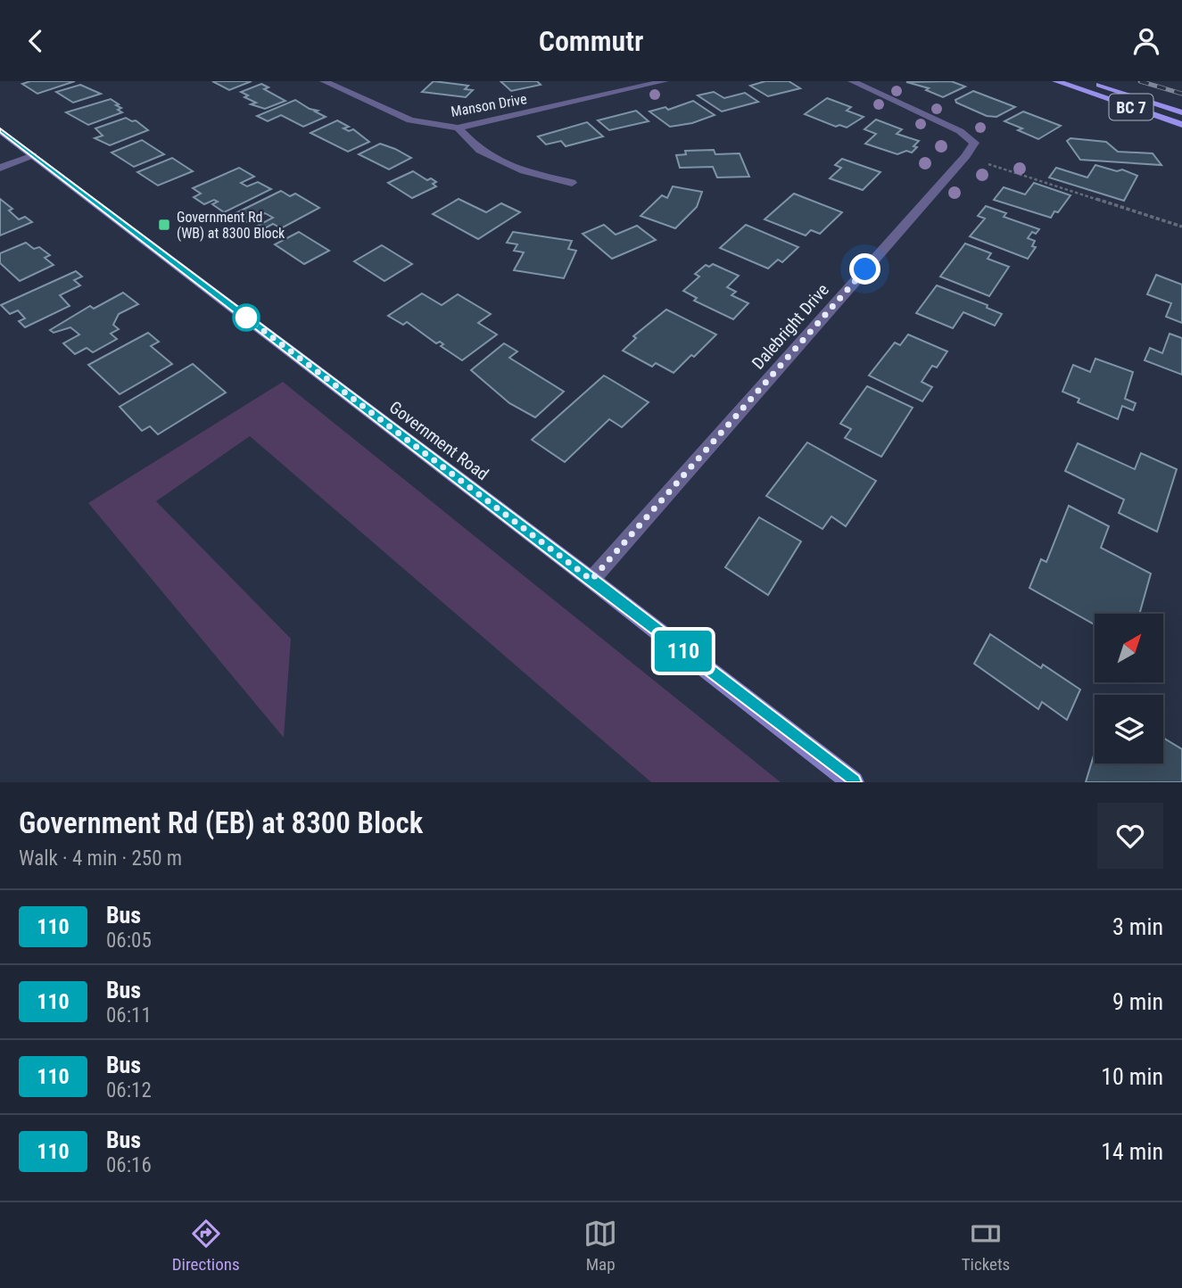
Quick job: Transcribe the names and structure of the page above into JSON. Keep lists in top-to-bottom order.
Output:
{
  "streets": {
    "main road": ["BC 7"],
    "street": ["Manson Drive", "Dalebright Drive", "Government Road"]
  },
  "crossings": [
    ["Dalebright Drive", "Government Road"]
  ],
  "places": {
    "transit": ["Government Rd (WB) at 8300 Block"]
  },
  "lines": ["bus line 110"],
  "north": "top right",
  "page": {
    "header": "Commutr",
    "on_map": "110",
    "heading": ["Government Rd (EB) at 8300 Block", "Walk · 4 min · 250 m"],
    "list": [
      {
        "mark": "110",
        "name": "Bus",
        "note": "06:05",
        "value": "3 min"
      },
      {
        "mark": "110",
        "name": "Bus",
        "note": "06:11",
        "value": "9 min"
      },
      {
        "mark": "110",
        "name": "Bus",
        "note": "06:12",
        "value": "10 min"
      },
      {
        "mark": "110",
        "name": "Bus",
        "note": "06:16",
        "value": "14 min"
      }
    ],
    "tabs": ["Directions", "Map", "Tickets"]
  }
}
